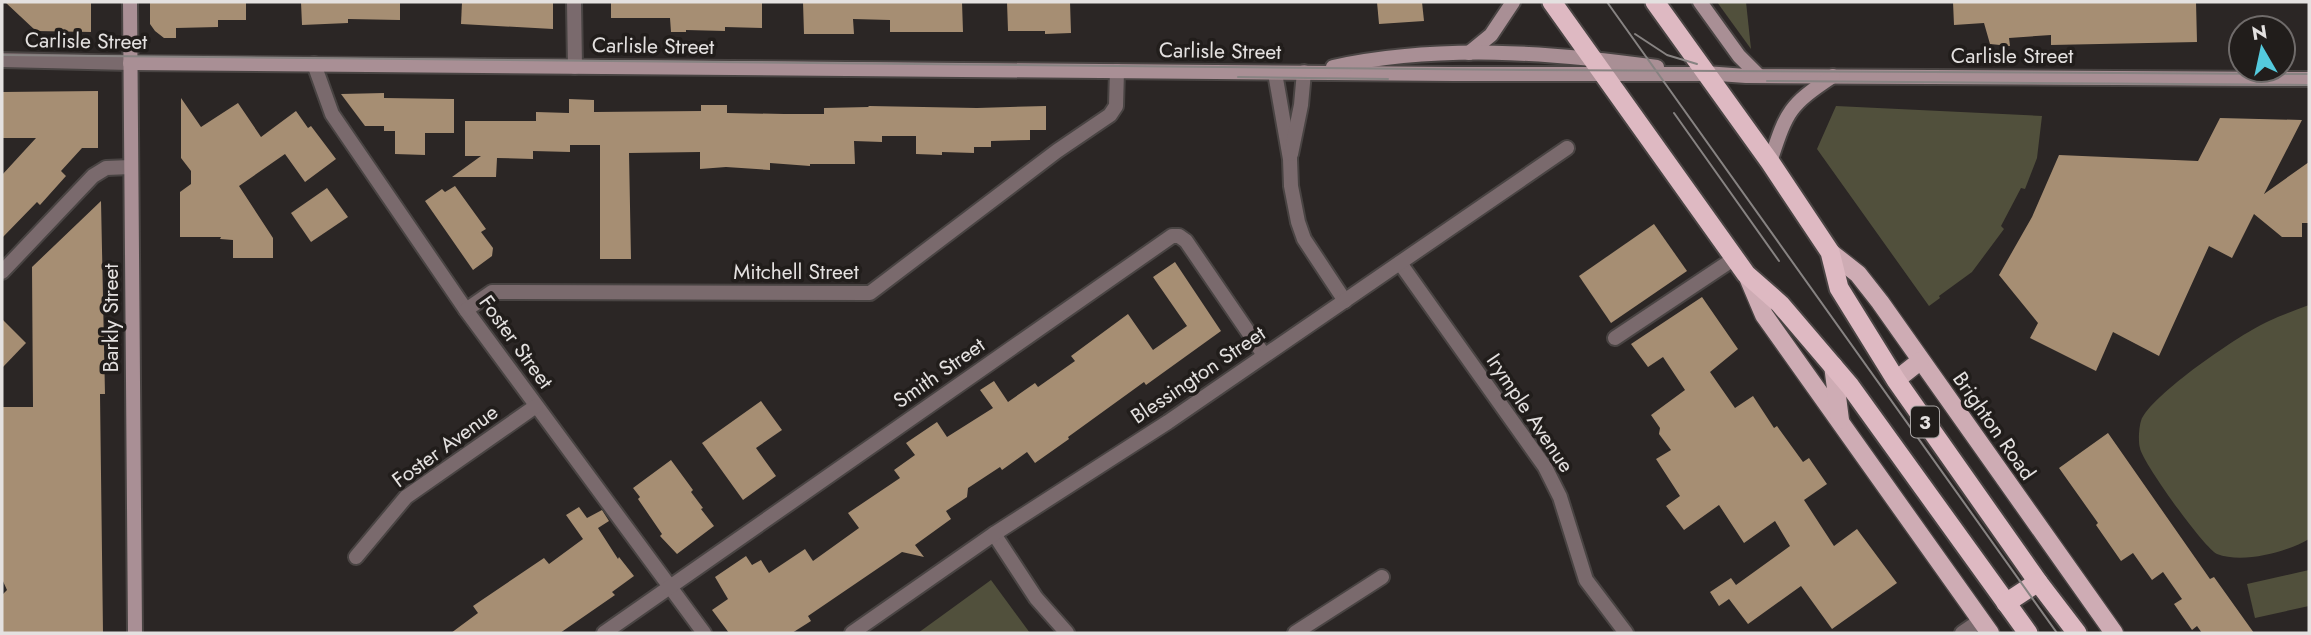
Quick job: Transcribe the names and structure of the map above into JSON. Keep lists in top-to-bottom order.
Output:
{
  "streets": {
    "highway": ["3", "Brighton Road"],
    "main road": ["Carlisle Street", "Barkly Street"],
    "street": [
      "Mitchell Street",
      "Foster Street",
      "Smith Street",
      "Blessington Street",
      "Irymple Avenue",
      "Foster Avenue"
    ]
  },
  "crossings": [
    ["Carlisle Street", "Mitchell Street"],
    ["Carlisle Street", "Barkly Street"],
    ["Carlisle Street", "Foster Street"],
    ["Carlisle Street", "3"],
    ["Carlisle Street", "Brighton Road"],
    ["Mitchell Street", "Foster Street"],
    ["Foster Street", "Smith Street"],
    ["Foster Street", "Foster Avenue"],
    ["Smith Street", "Blessington Street"],
    ["Blessington Street", "Irymple Avenue"],
    ["3", "Brighton Road"]
  ],
  "north": "top"
}
